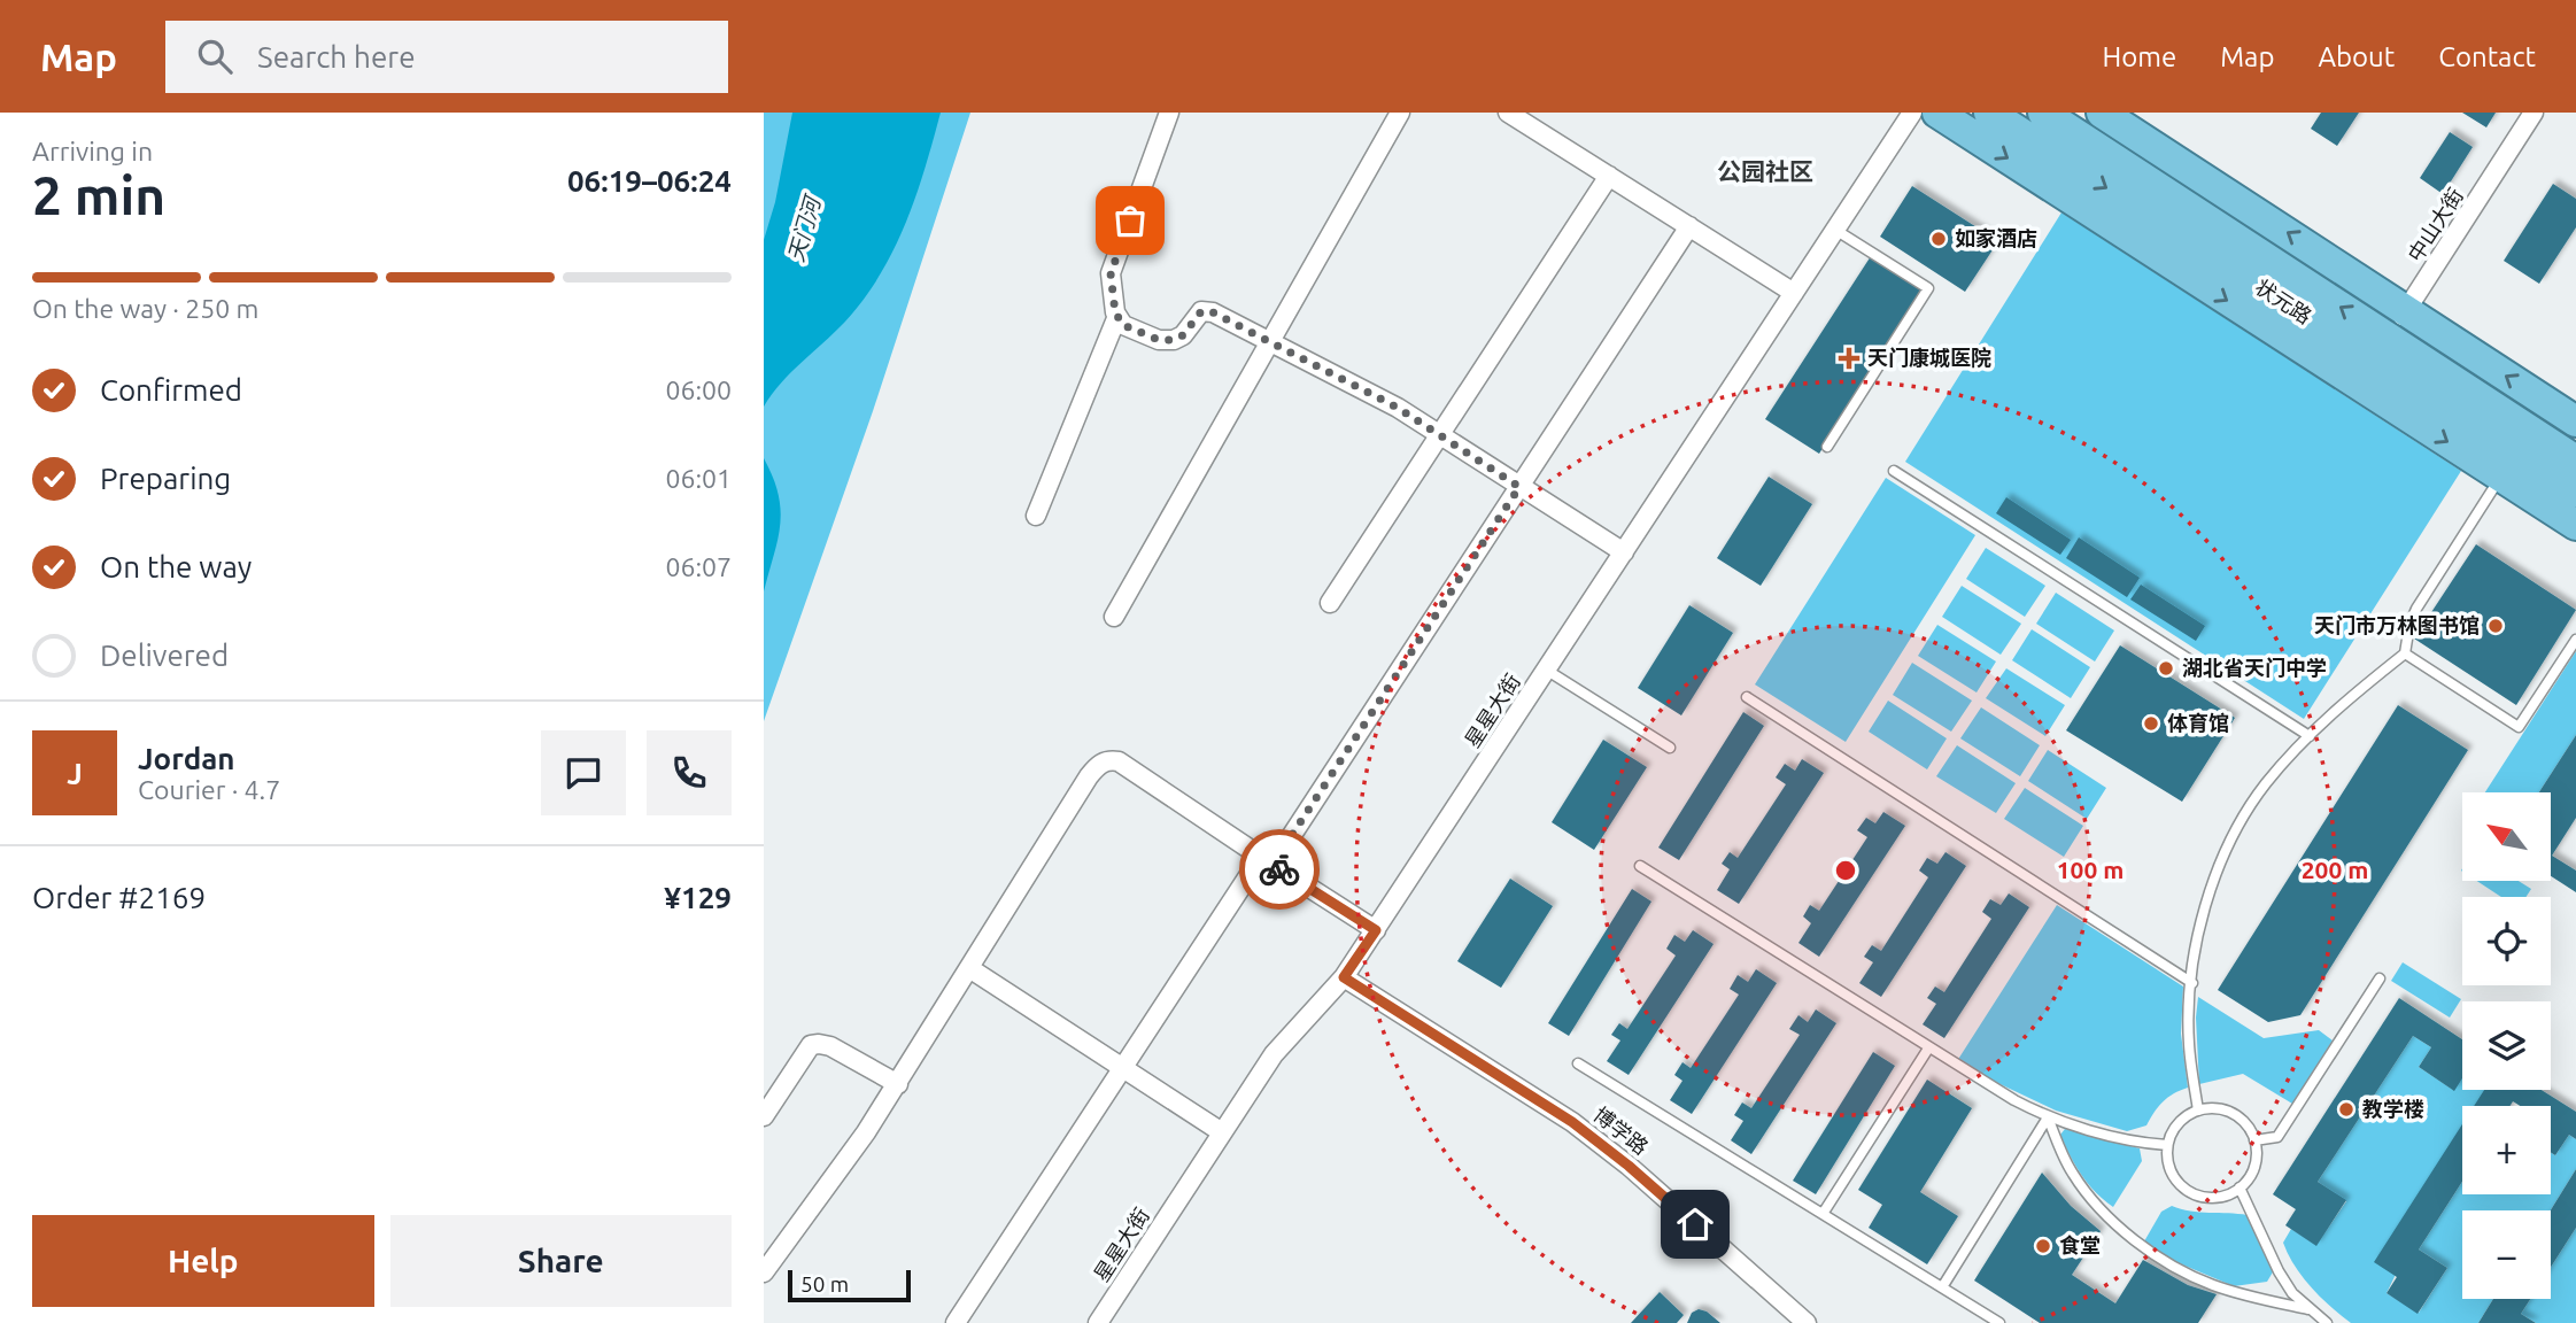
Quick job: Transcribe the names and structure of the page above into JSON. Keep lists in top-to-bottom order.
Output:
{
  "streets": {
    "highway": ["状元路"],
    "street": ["中山大街", "星星大街", "博学路"]
  },
  "crossings": [
    ["中山大街", "状元路"],
    ["星星大街", "博学路"]
  ],
  "districts": ["公园社区"],
  "water": ["天门河"],
  "places": {
    "other": [
      "如家酒店",
      "天门市万林图书馆",
      "湖北省天门中学",
      "体育馆",
      "教学楼",
      "食堂"
    ],
    "health": ["天门康城医院"]
  },
  "scale_bar": "50 m",
  "north": "top left",
  "page": {
    "header": "Map",
    "search": "Search here",
    "nav": [
      "Home",
      "Map",
      "About",
      "Contact"
    ],
    "heading": ["2 min", "Arriving in", "06:19–06:24"],
    "panel": [
      "Jordan",
      "Courier · 4.7",
      "Order #2169",
      "¥129"
    ],
    "bar": "On the way · 250 m",
    "list": [
      ["Confirmed", "06:00"],
      ["Preparing", "06:01"],
      ["On the way", "06:07"],
      "Delivered"
    ],
    "round": "J",
    "map_buttons": ["+", "−"],
    "buttons": ["Help", "Share"],
    "scale": "50 m"
  },
  "rings": ["100 m", "200 m"]
}
